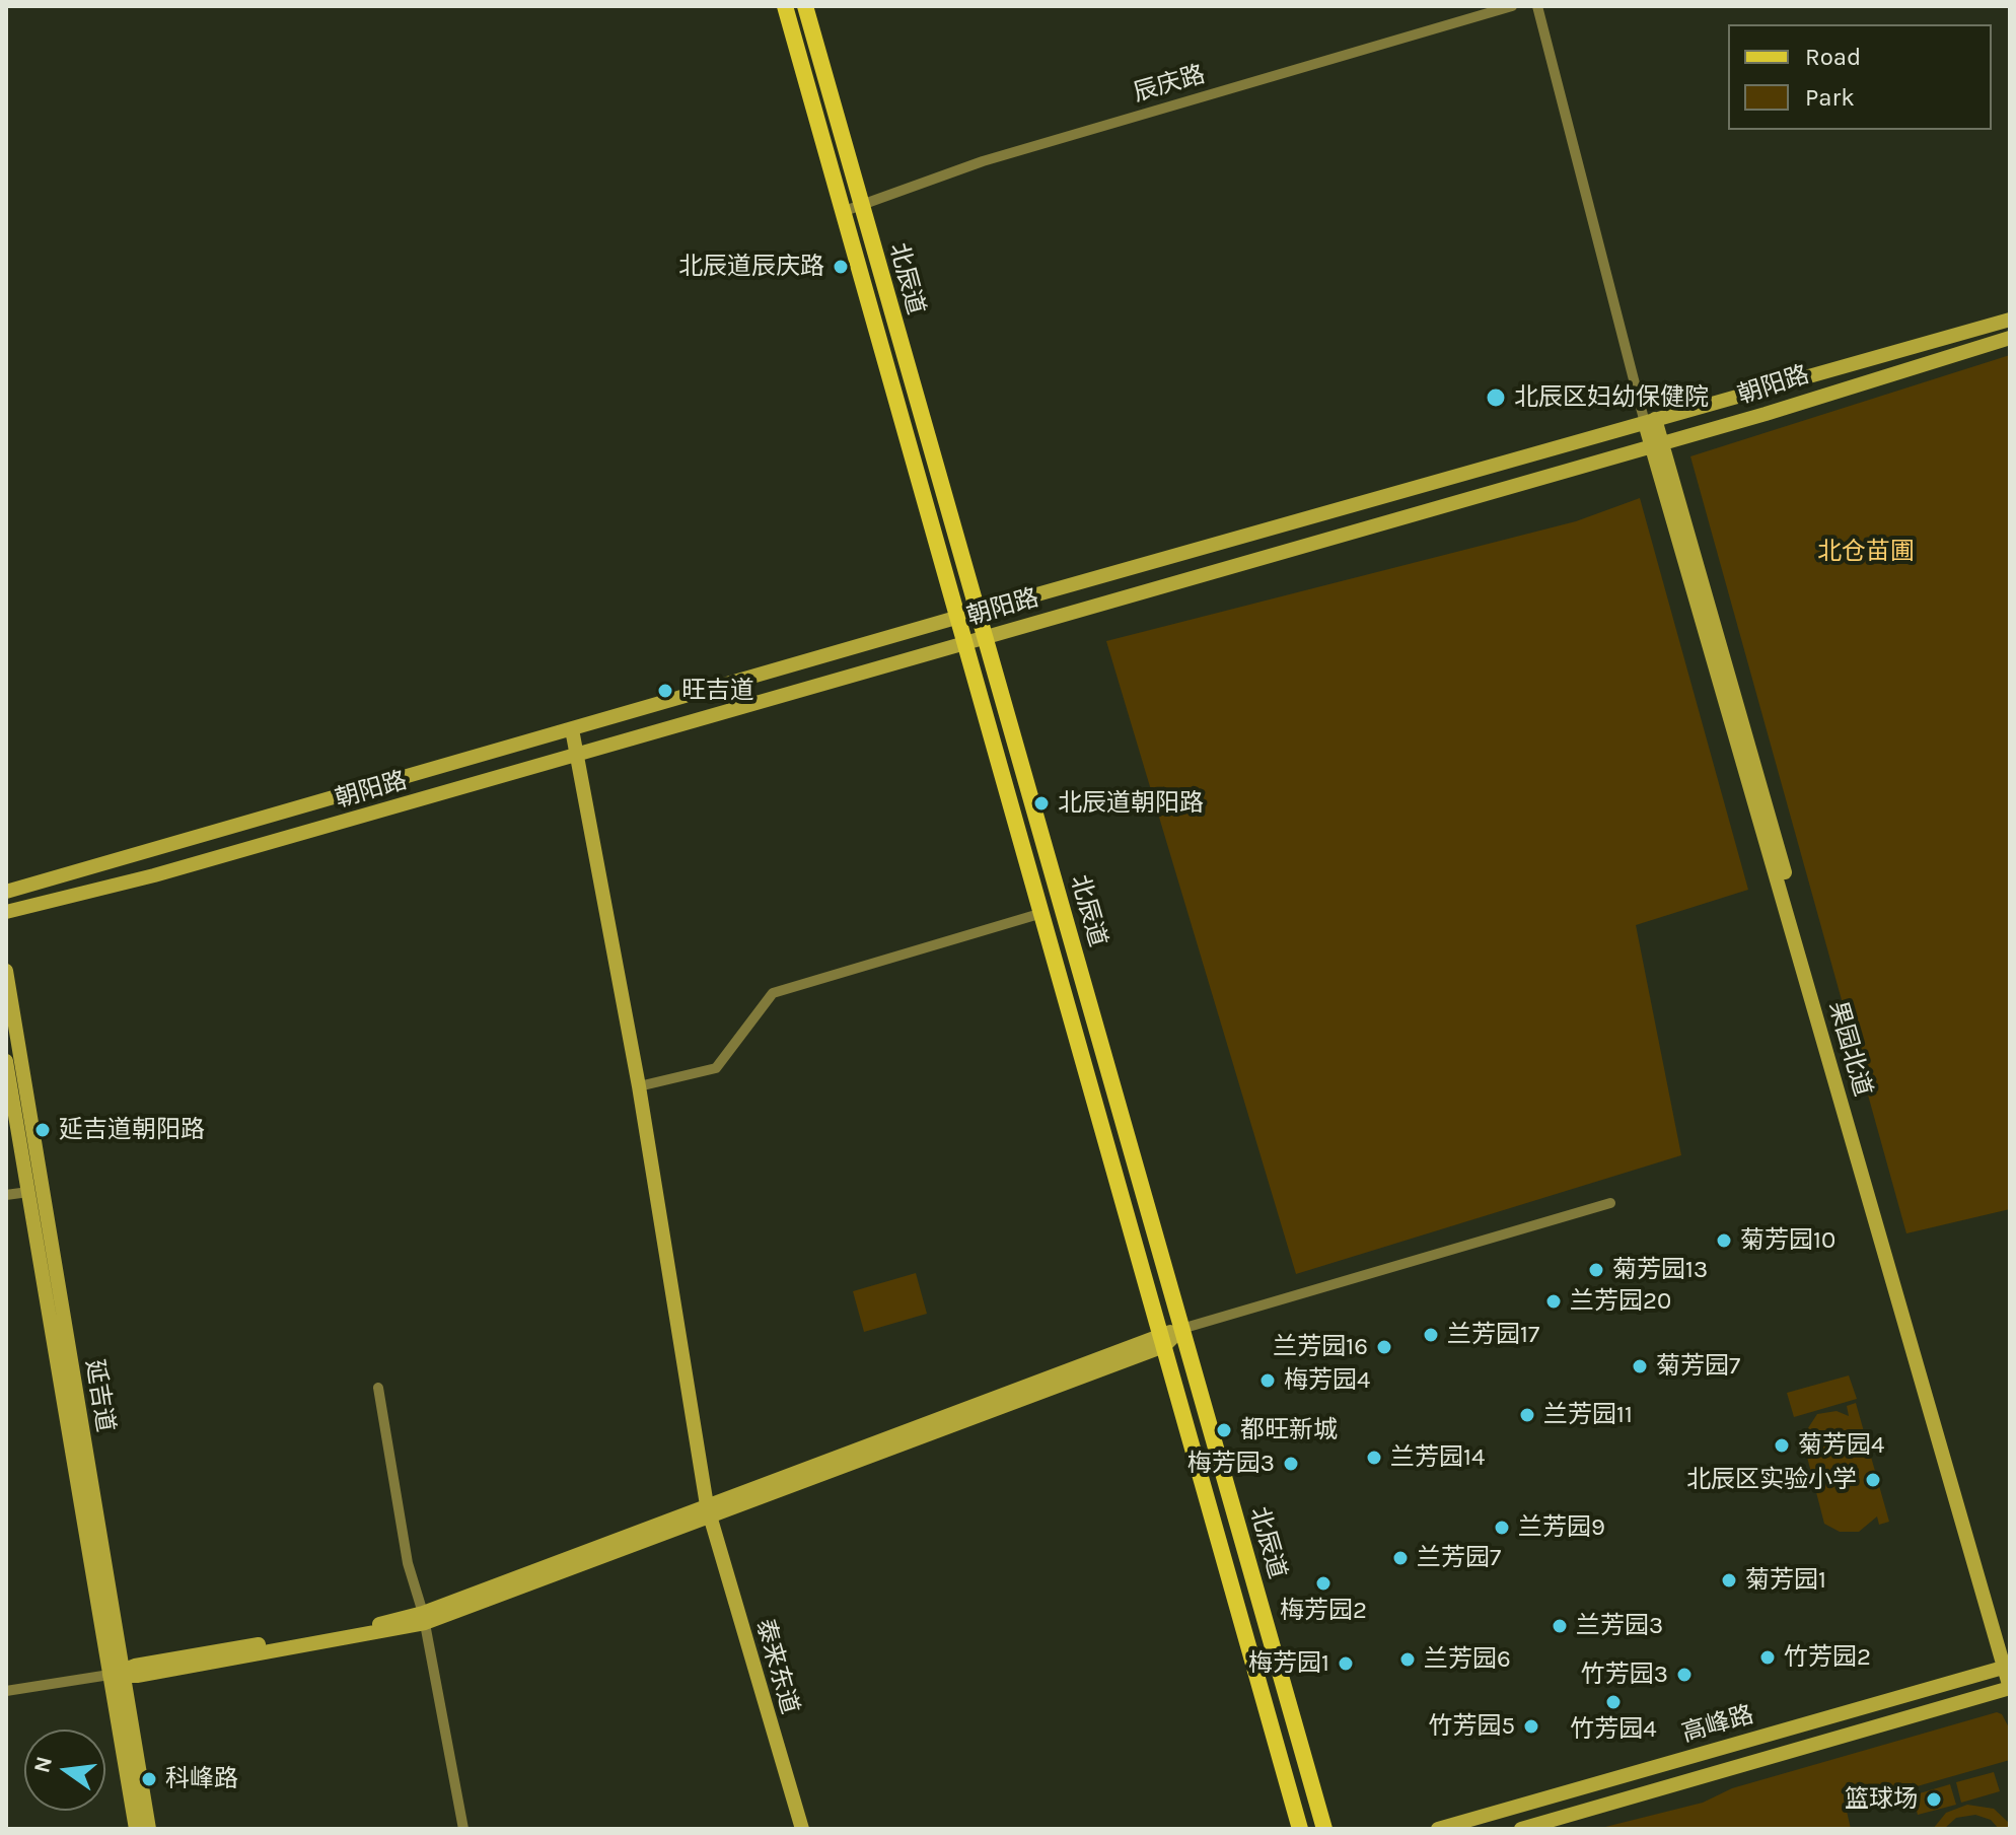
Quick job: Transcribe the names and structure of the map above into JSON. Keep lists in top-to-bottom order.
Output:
{
  "streets": {
    "main road": [
      "北辰道",
      "朝阳路",
      "果园北道",
      "延吉道",
      "泰来东道",
      "高峰路"
    ],
    "street": ["辰庆路"]
  },
  "crossings": [
    ["辰庆路", "北辰道"],
    ["北辰道", "朝阳路"],
    ["朝阳路", "果园北道"],
    ["朝阳路", "泰来东道"],
    ["果园北道", "高峰路"]
  ],
  "parks": ["北仓苗圃"],
  "places": [
    "北辰道辰庆路",
    "北辰区妇幼保健院",
    "旺吉道",
    "北辰道朝阳路",
    "延吉道朝阳路",
    "菊芳园10",
    "菊芳园13",
    "兰芳园20",
    "兰芳园17",
    "兰芳园16",
    "菊芳园7",
    "梅芳园4",
    "兰芳园11",
    "都旺新城",
    "菊芳园4",
    "兰芳园14",
    "梅芳园3",
    "北辰区实验小学",
    "兰芳园9",
    "兰芳园7",
    "菊芳园1",
    "梅芳园2",
    "兰芳园3",
    "竹芳园2",
    "兰芳园6",
    "梅芳园1",
    "竹芳园3",
    "竹芳园4",
    "竹芳园5",
    "科峰路",
    "篮球场"
  ],
  "legend": ["Road", "Park"],
  "north": "left"
}
